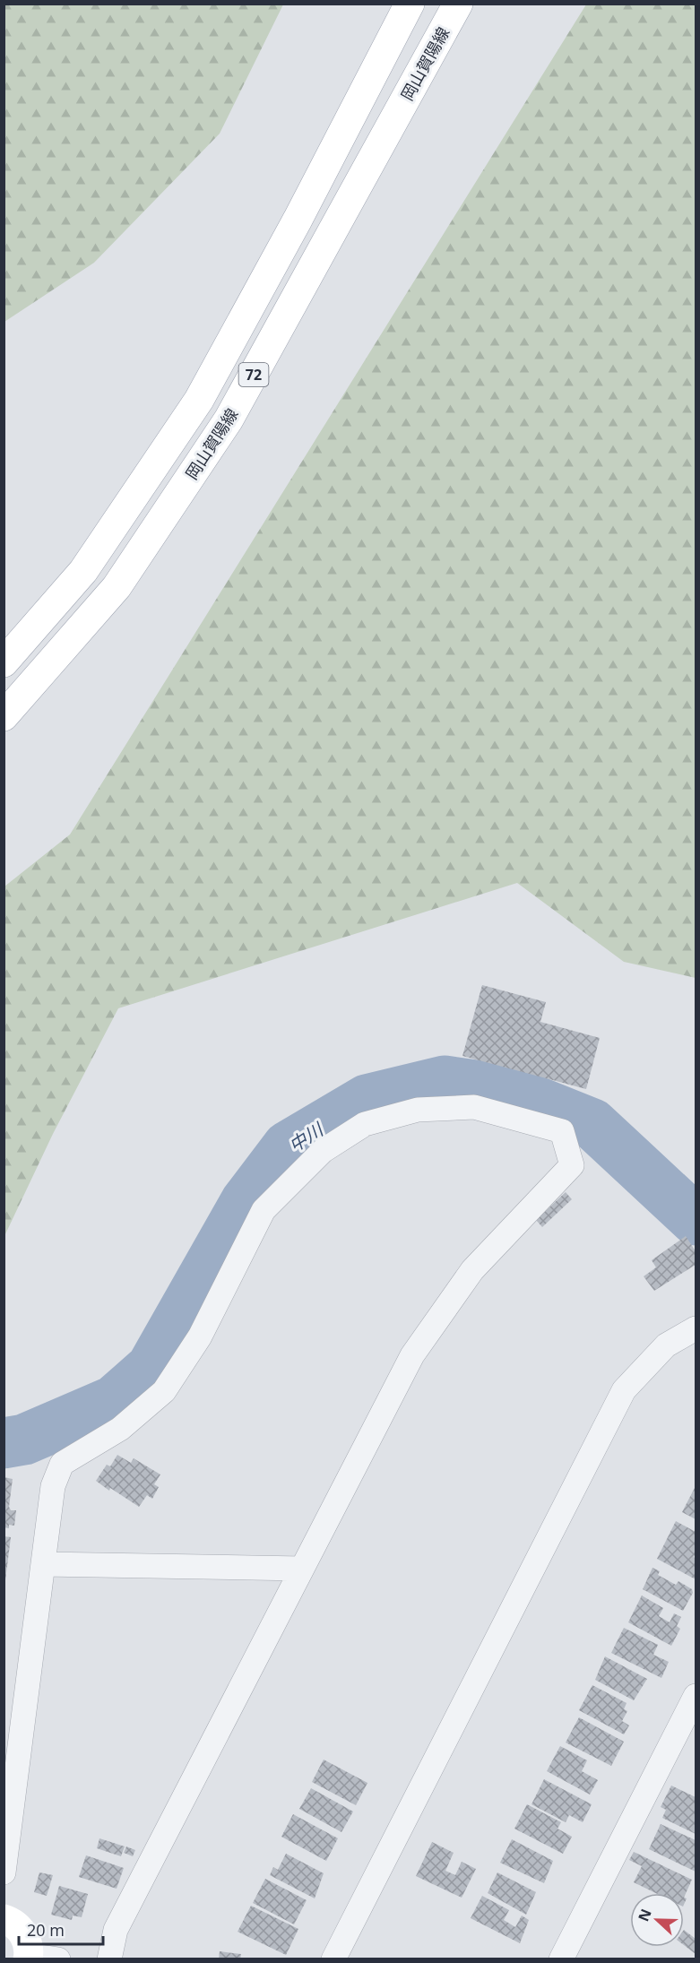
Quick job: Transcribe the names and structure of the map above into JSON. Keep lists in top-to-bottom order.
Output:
{
  "streets": {
    "main road": ["岡山賀陽線", "72"]
  },
  "water": ["中川"],
  "scale_bar": "20 m",
  "north": "left"
}
